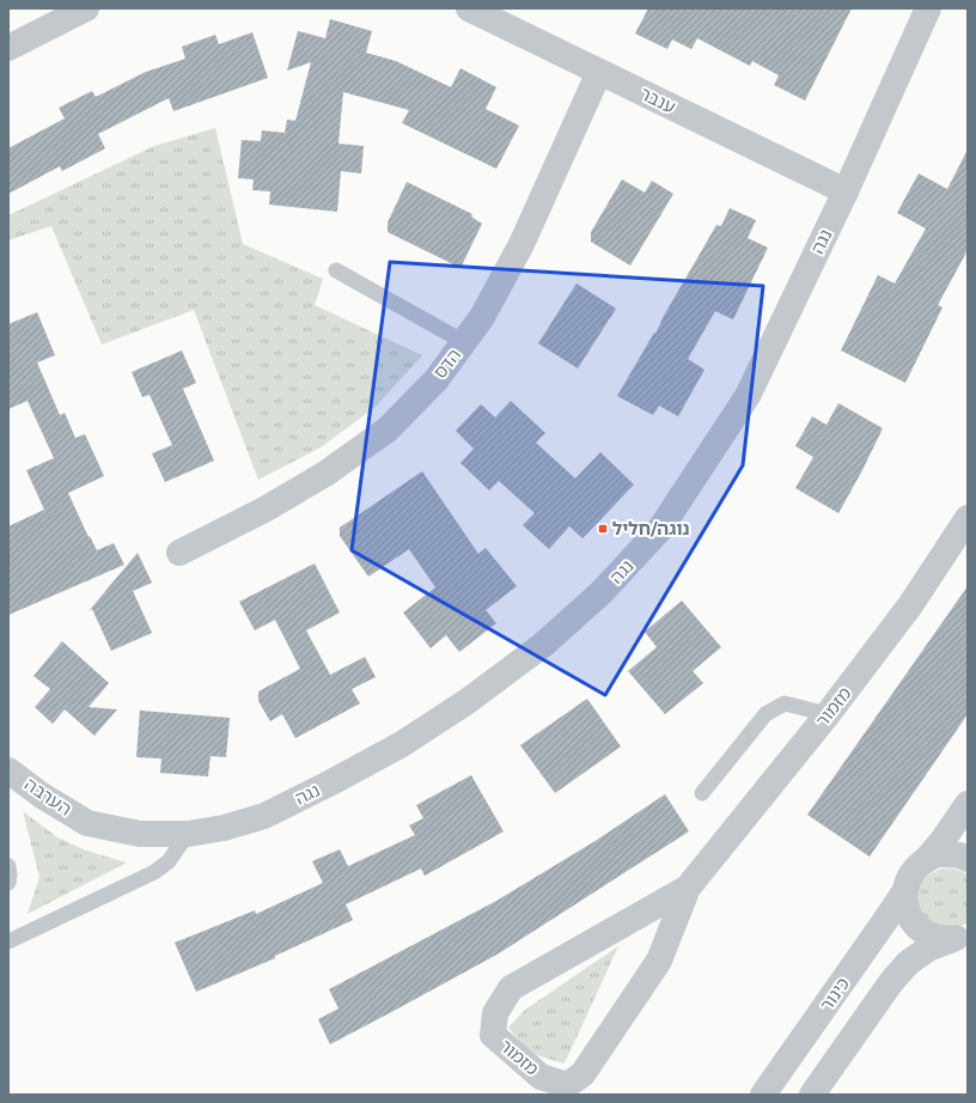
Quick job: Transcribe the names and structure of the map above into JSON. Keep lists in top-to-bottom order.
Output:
{
  "streets": {
    "street": [
      "ענבר",
      "נגה",
      "הדס",
      "מזמור",
      "הערבה",
      "כינור"
    ]
  },
  "crossings": [
    ["ענבר", "נגה"],
    ["ענבר", "הדס"],
    ["נגה", "הערבה"]
  ],
  "places": {
    "transit": ["נוגה/חליל"]
  }
}
